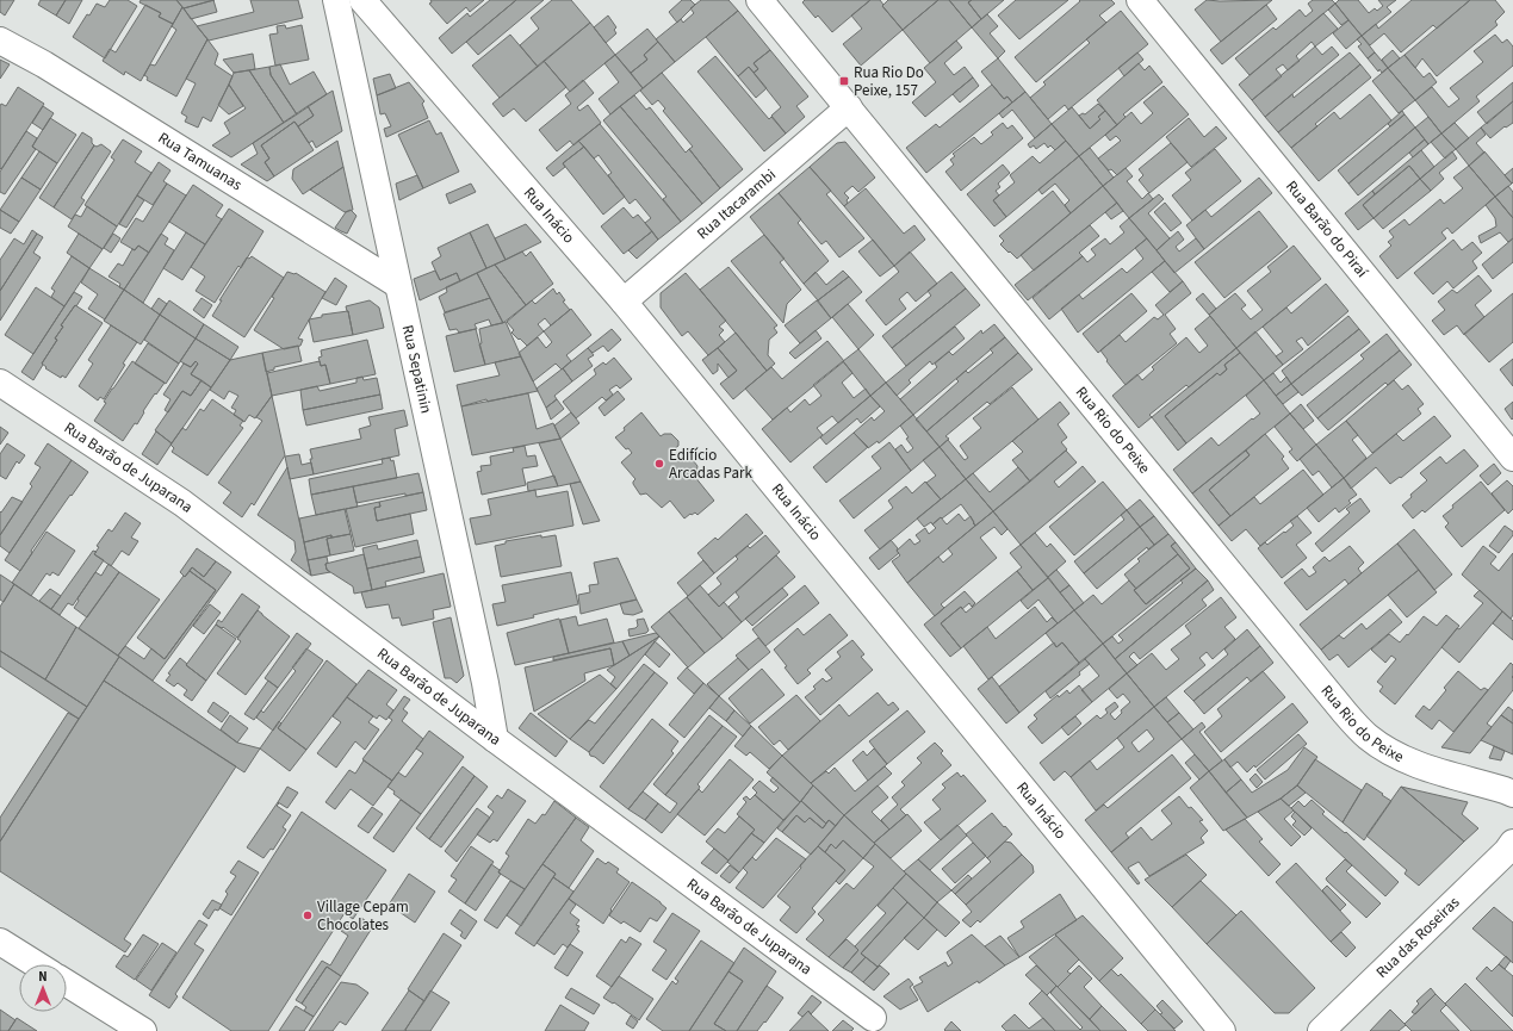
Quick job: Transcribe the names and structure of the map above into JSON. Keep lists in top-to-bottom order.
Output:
{
  "streets": {
    "street": [
      "Rua Tamuanas",
      "Rua Itacarambi",
      "Rua Inácio",
      "Rua Barão do Piraí",
      "Rua Sepatinin",
      "Rua Rio do Peixe",
      "Rua Barão de Juparana",
      "Rua das Roseiras"
    ]
  },
  "crossings": [
    ["Rua Tamuanas", "Rua Sepatinin"],
    ["Rua Itacarambi", "Rua Inácio"],
    ["Rua Itacarambi", "Rua Rio do Peixe"],
    ["Rua Sepatinin", "Rua Barão de Juparana"]
  ],
  "places": {
    "transit": ["Rua Rio Do Peixe, 157"],
    "other": ["Edifício Arcadas Park", "Village Cepam Chocolates"]
  },
  "north": "top"
}
